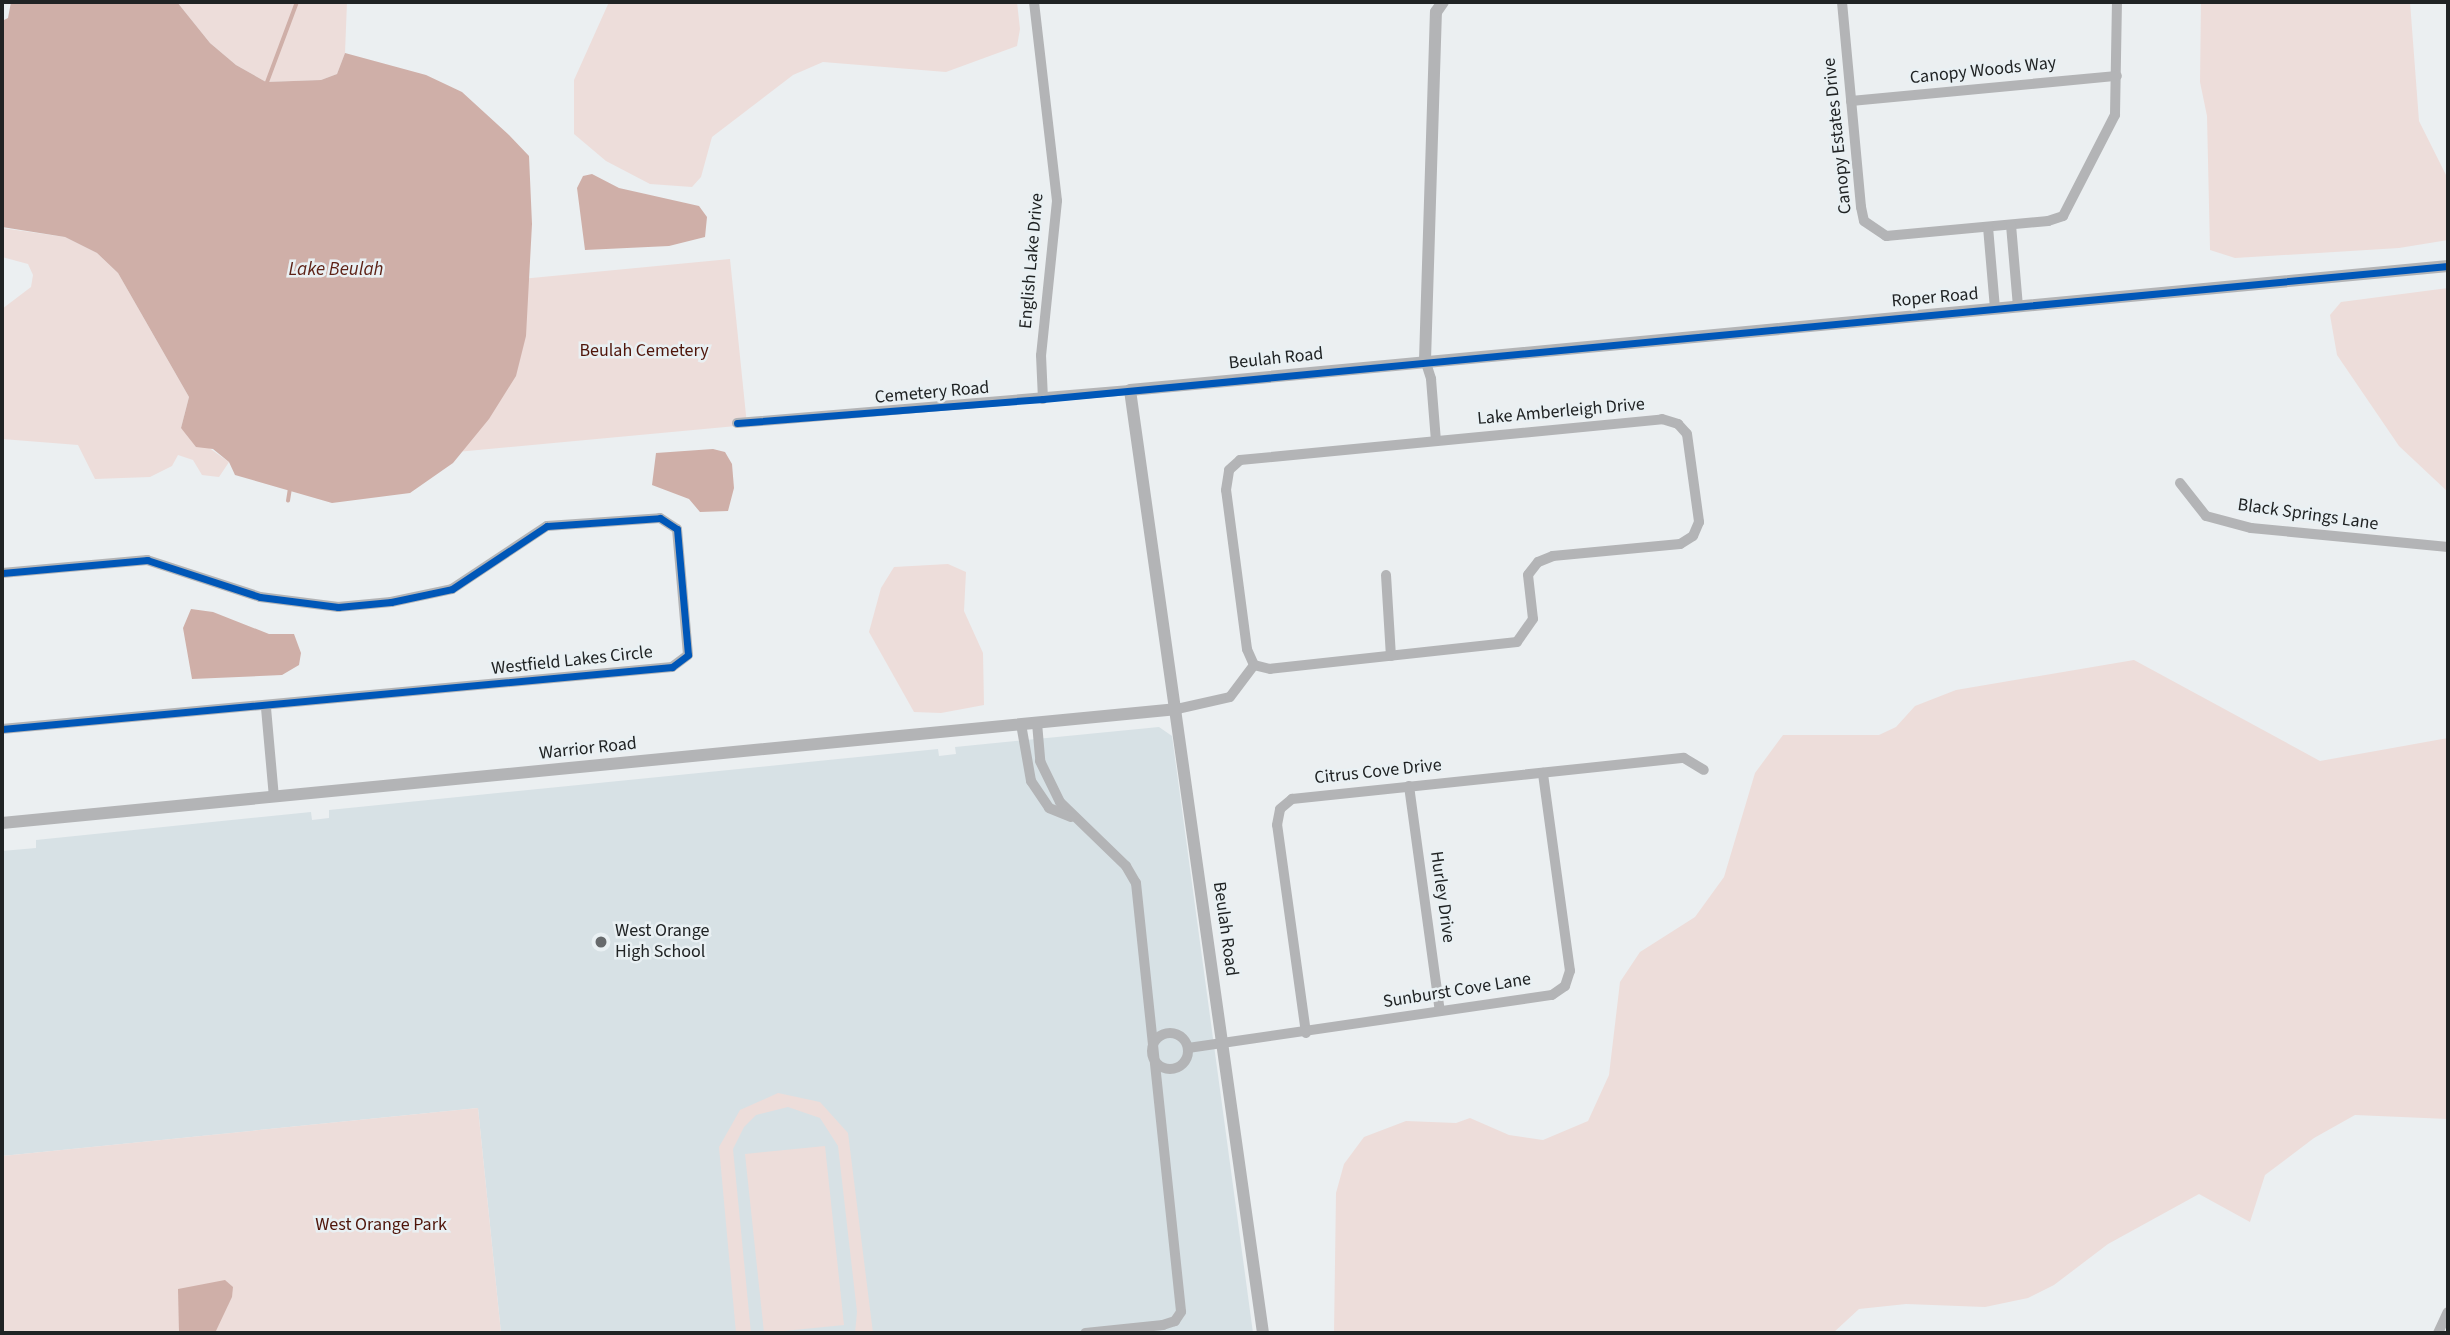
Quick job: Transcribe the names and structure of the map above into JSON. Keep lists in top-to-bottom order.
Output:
{
  "streets": {
    "street": [
      "Canopy Woods Way",
      "Canopy Estates Drive",
      "English Lake Drive",
      "Roper Road",
      "Beulah Road",
      "Cemetery Road",
      "Lake Amberleigh Drive",
      "Black Springs Lane",
      "Westfield Lakes Circle",
      "Warrior Road",
      "Citrus Cove Drive",
      "Hurley Drive",
      "Sunburst Cove Lane"
    ]
  },
  "crossings": [
    ["Canopy Woods Way", "Canopy Estates Drive"],
    ["English Lake Drive", "Cemetery Road"],
    ["Roper Road", "Beulah Road"],
    ["Beulah Road", "Cemetery Road"],
    ["Beulah Road", "Warrior Road"],
    ["Beulah Road", "Sunburst Cove Lane"],
    ["Citrus Cove Drive", "Hurley Drive"],
    ["Citrus Cove Drive", "Sunburst Cove Lane"],
    ["Hurley Drive", "Sunburst Cove Lane"]
  ],
  "water": ["Lake Beulah"],
  "parks": ["Beulah Cemetery", "West Orange Park"],
  "places": ["West Orange High School"]
}
